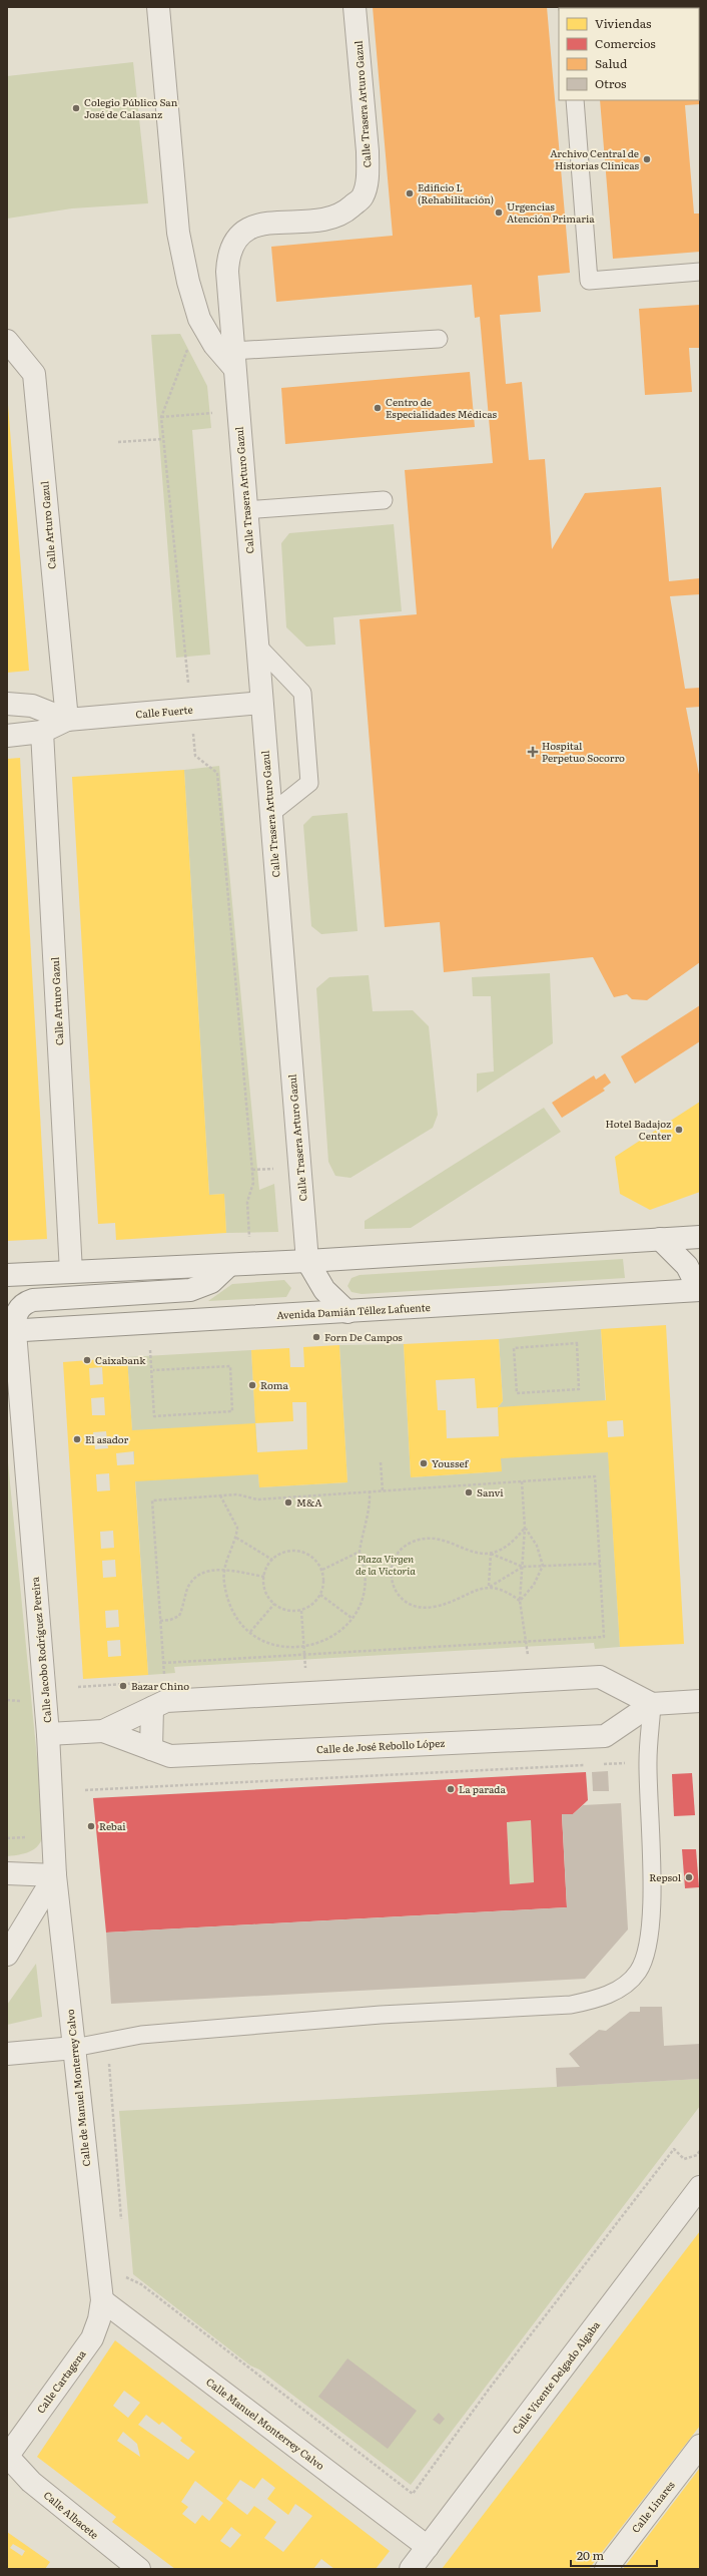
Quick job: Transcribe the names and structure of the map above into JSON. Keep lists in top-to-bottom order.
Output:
{
  "streets": {
    "street": [
      "Calle Trasera Arturo Gazul",
      "Calle Arturo Gazul",
      "Calle Fuerte",
      "Avenida Damián Téllez Lafuente",
      "Calle Jacobo Rodríguez Pereira",
      "Calle de José Rebollo López",
      "Calle de Manuel Monterrey Calvo",
      "Calle Vicente Delgado Algaba",
      "Calle Cartagena",
      "Calle Manuel Monterrey Calvo",
      "Calle Linares",
      "Calle Albacete"
    ]
  },
  "crossings": [
    ["Calle Trasera Arturo Gazul", "Calle Fuerte"],
    ["Calle Arturo Gazul", "Calle Fuerte"],
    ["Avenida Damián Téllez Lafuente", "Calle Jacobo Rodríguez Pereira"],
    ["Calle Jacobo Rodríguez Pereira", "Calle de José Rebollo López"],
    ["Calle Jacobo Rodríguez Pereira", "Calle de Manuel Monterrey Calvo"],
    ["Calle de Manuel Monterrey Calvo", "Calle Cartagena"],
    ["Calle de Manuel Monterrey Calvo", "Calle Manuel Monterrey Calvo"],
    ["Calle Vicente Delgado Algaba", "Calle Manuel Monterrey Calvo"],
    ["Calle Cartagena", "Calle Manuel Monterrey Calvo"],
    ["Calle Cartagena", "Calle Albacete"]
  ],
  "parks": ["Plaza Virgen de la Victoria"],
  "places": {
    "other": [
      "Colegio Público San José de Calasanz",
      "Archivo Central de Historias Clínicas",
      "Edificio L (Rehabilitación)",
      "Urgencias Atención Primaria",
      "Centro de Especialidades Médicas",
      "Hotel Badajoz Center",
      "Forn De Campos",
      "Caixabank",
      "Roma",
      "El asador",
      "Youssef",
      "Sanvi",
      "M&A",
      "Bazar Chino",
      "La parada",
      "Rebai",
      "Repsol"
    ],
    "health": ["Hospital Perpetuo Socorro"]
  },
  "legend": [
    "Viviendas",
    "Comercios",
    "Salud",
    "Otros"
  ],
  "scale_bar": "20 m"
}
